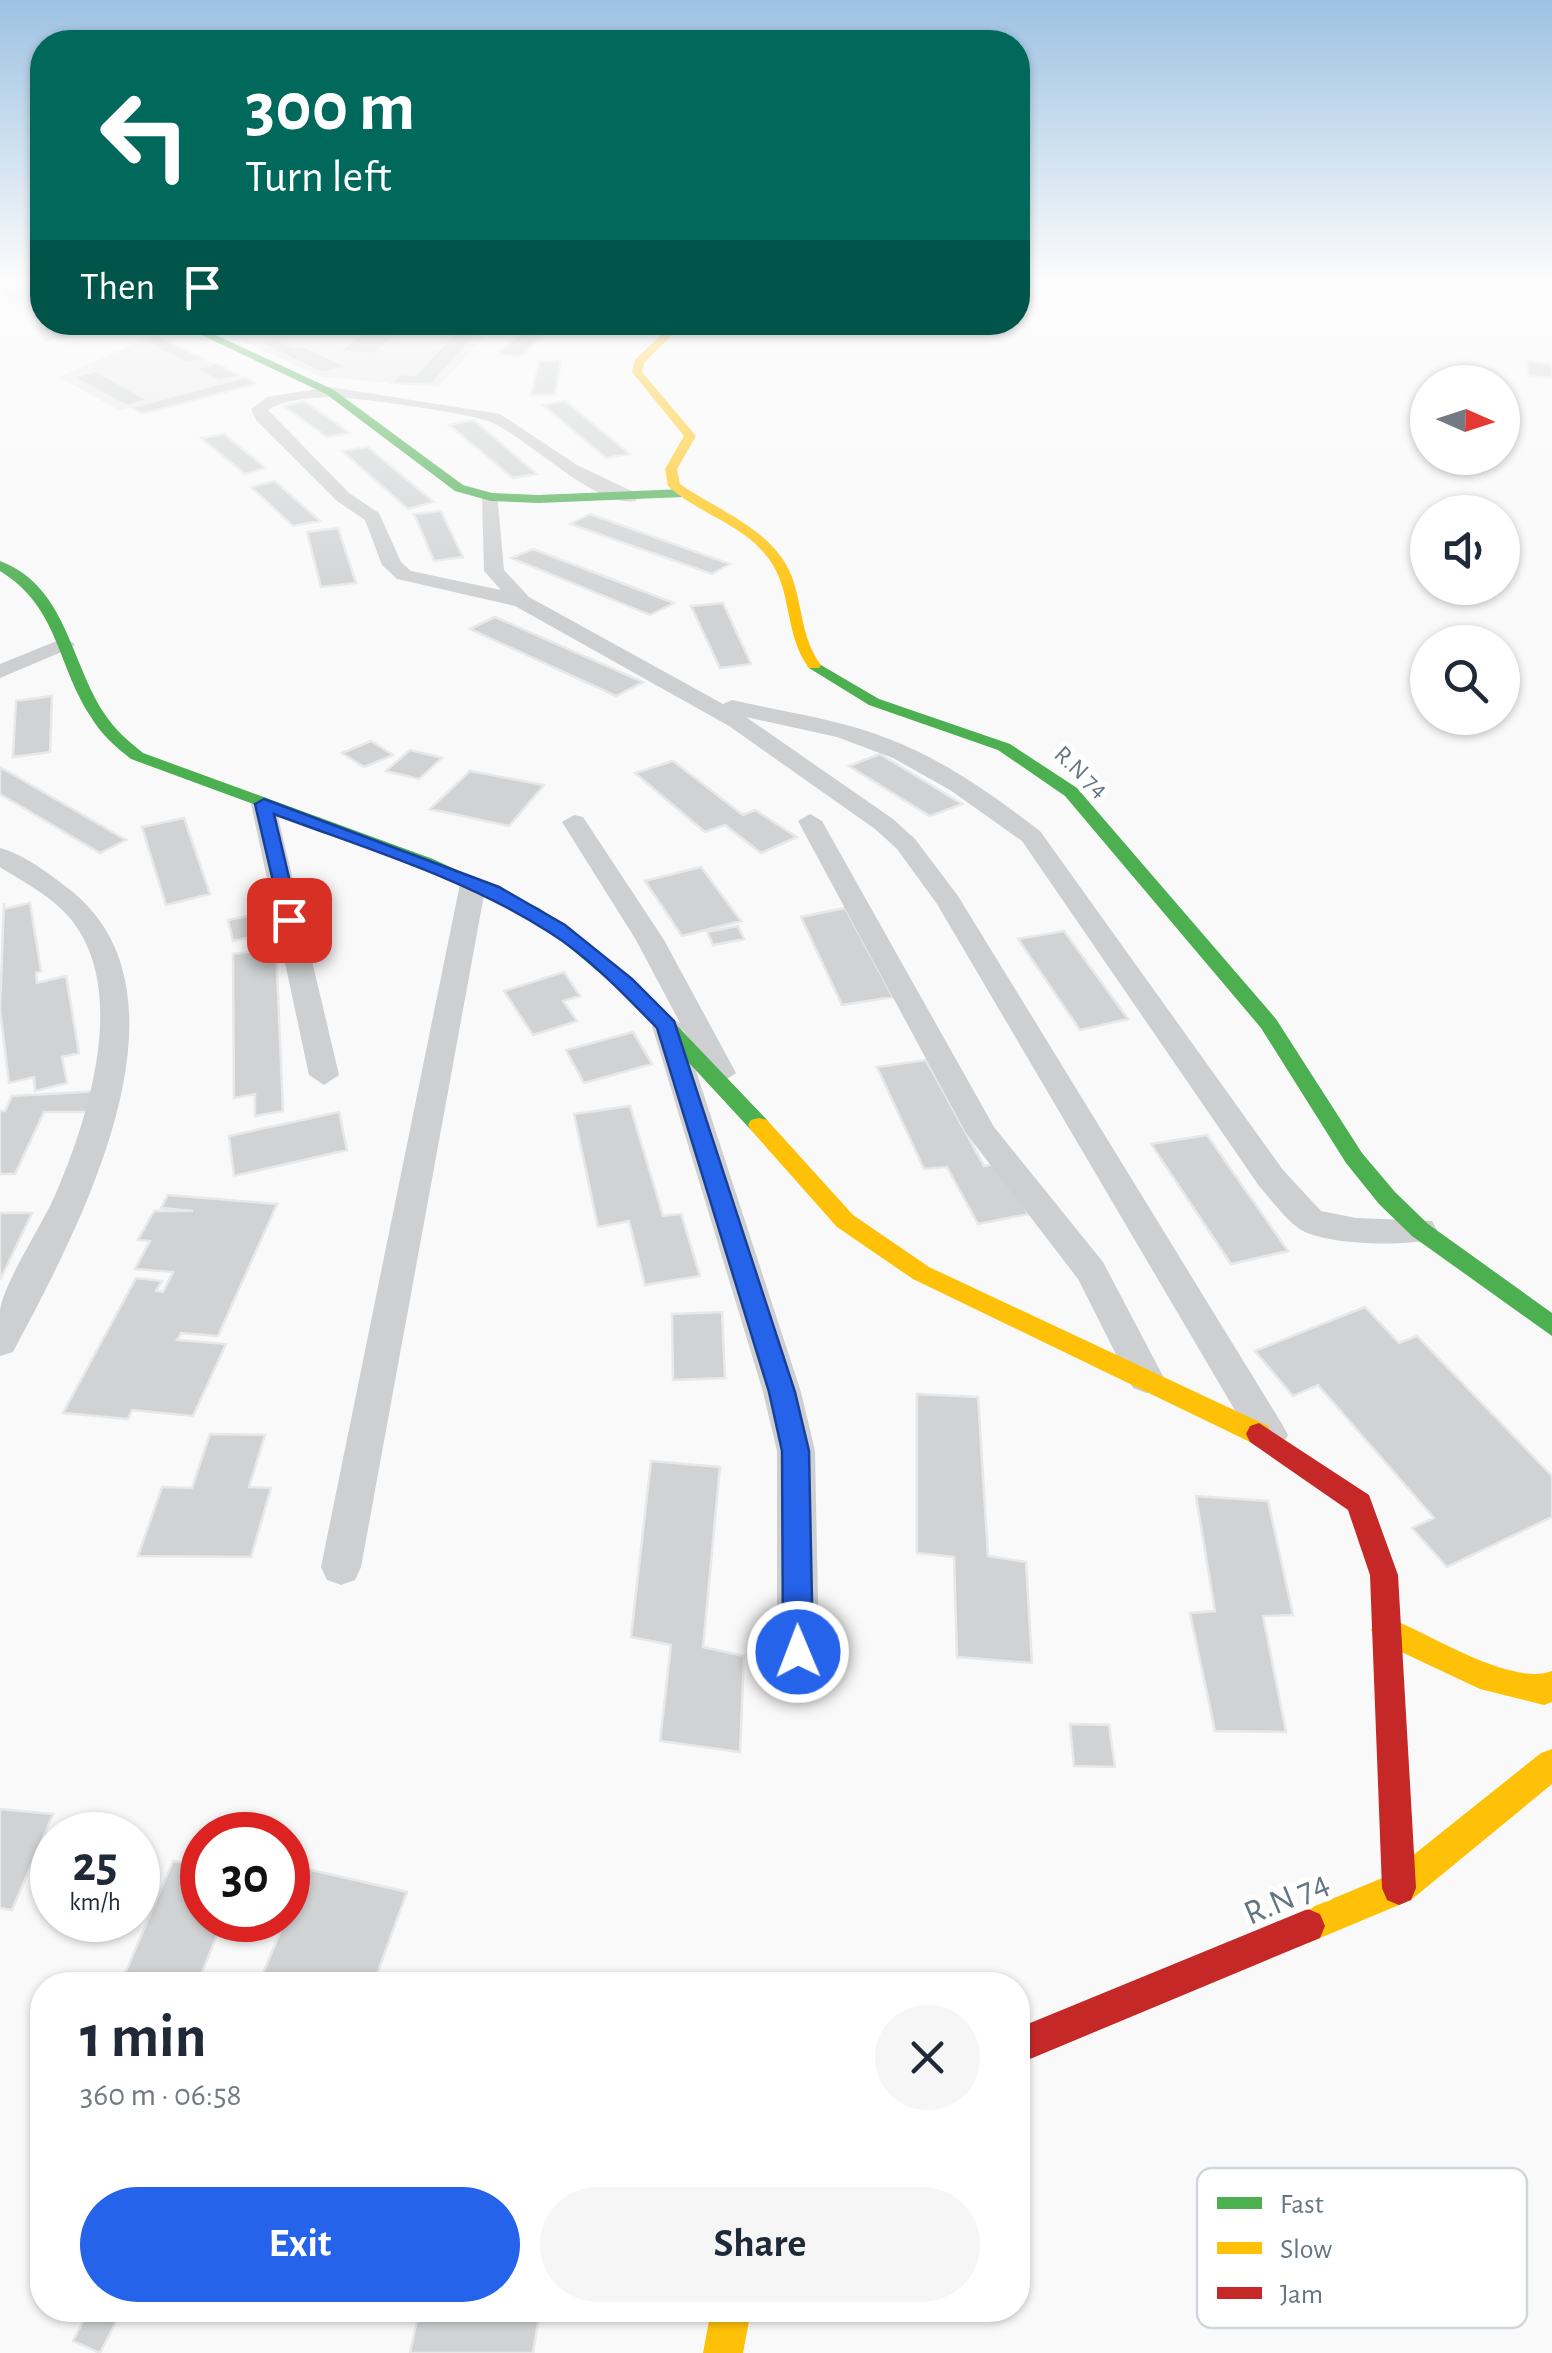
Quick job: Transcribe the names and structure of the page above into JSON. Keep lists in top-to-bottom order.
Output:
{
  "streets": {
    "street": ["R.N 74"]
  },
  "legend": ["Fast", "Slow", "Jam"],
  "north": "right",
  "page": {
    "turn": ["300 m", "Turn left"],
    "then": "Then",
    "speed": "25 km/h",
    "limit": "30",
    "heading": ["1 min", "360 m · 06:58"],
    "buttons": ["Exit", "Share"]
  }
}
